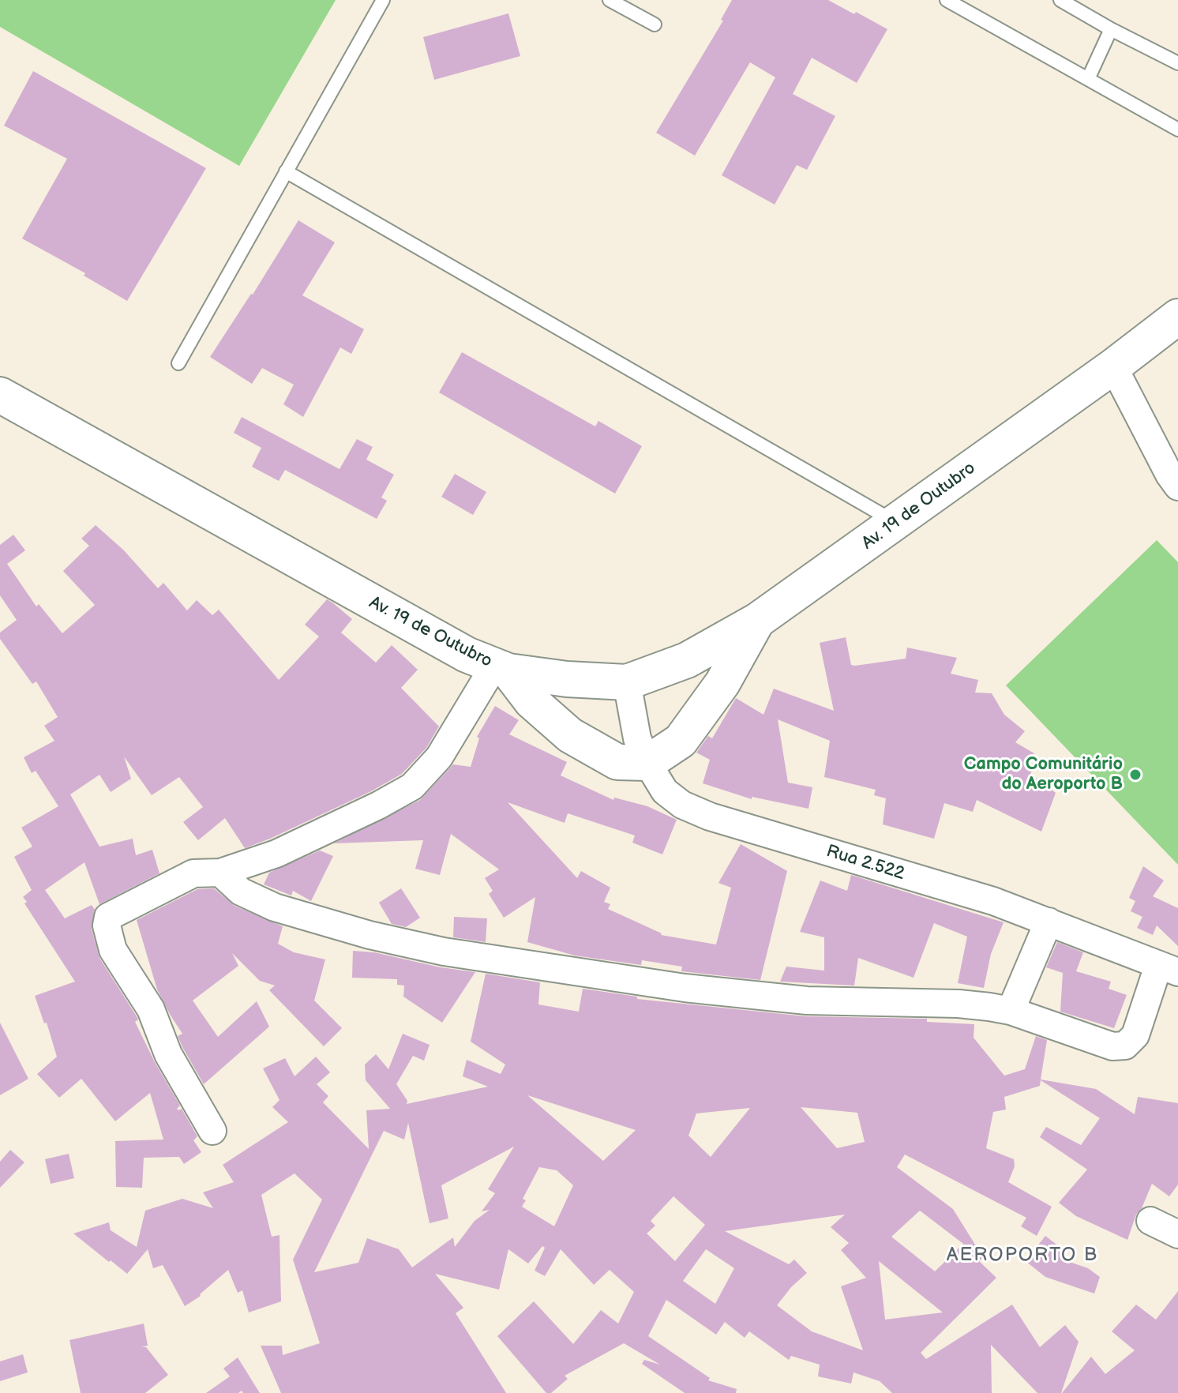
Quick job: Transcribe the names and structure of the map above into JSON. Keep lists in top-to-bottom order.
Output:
{
  "streets": {
    "street": ["Av. 19 de Outubro", "Rua 2.522"]
  },
  "crossings": [
    ["Av. 19 de Outubro", "Rua 2.522"]
  ],
  "districts": ["AEROPORTO B"],
  "places": ["Campo Comunitário do Aeroporto B"]
}
